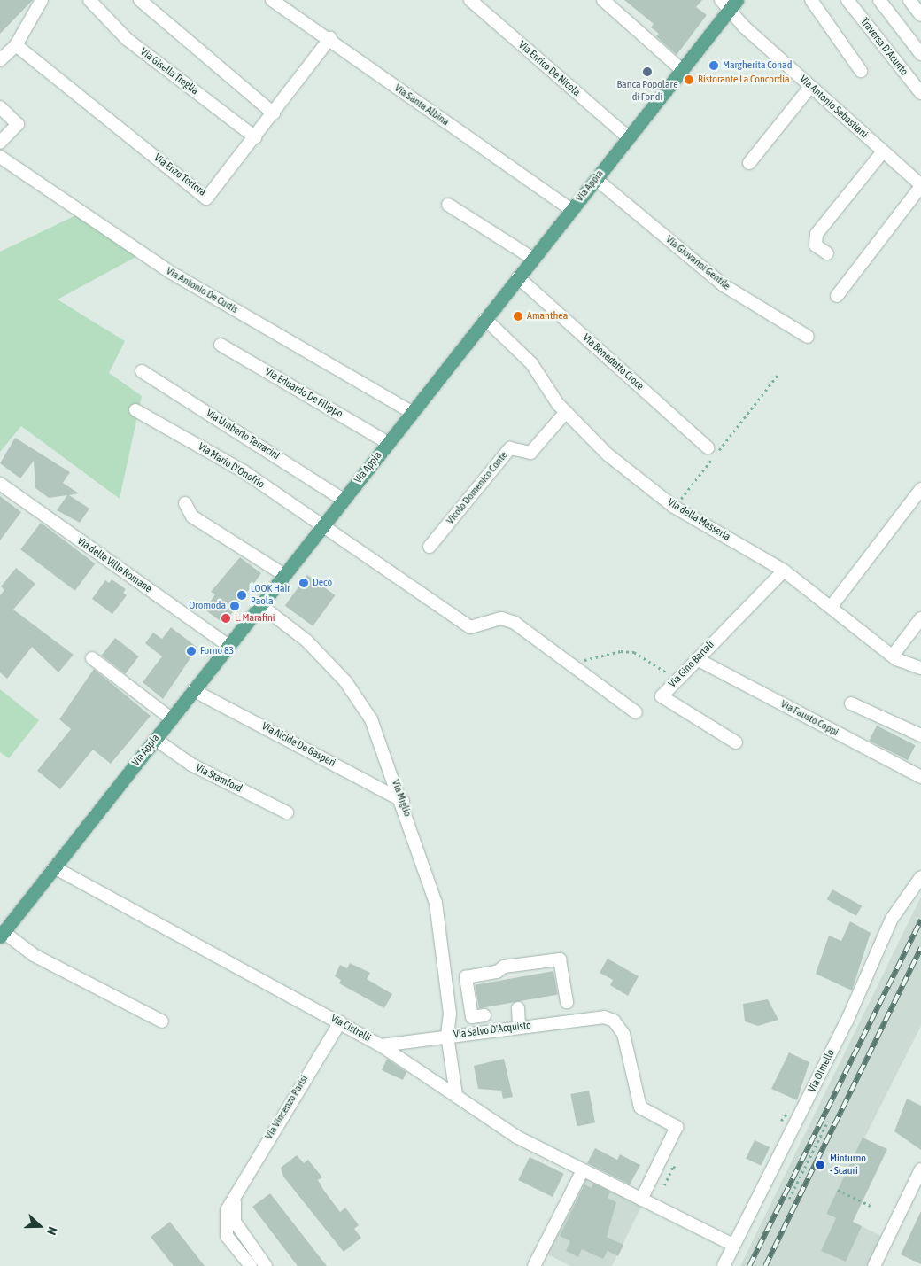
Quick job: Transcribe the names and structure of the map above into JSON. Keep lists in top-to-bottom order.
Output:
{
  "streets": {
    "main road": ["Via Appia"],
    "street": [
      "Traversa D'Acunto",
      "Via Enrico De Nicola",
      "Via Gisella Treglia",
      "Via Santa Albina",
      "Via Antonio Sebastiani",
      "Via Enzo Tortora",
      "Via Giovanni Gentile",
      "Via Antonio De Curtis",
      "Via Benedetto Croce",
      "Via Eduardo De Filippo",
      "Via Umberto Terracini",
      "Via Mario D'Onofrio",
      "Vicolo Domenico Conte",
      "Via della Masseria",
      "Via delle Ville Romane",
      "Via Gino Bartali",
      "Via Fausto Coppi",
      "Via Alcide De Gasperi",
      "Via Stamford",
      "Via Miglio",
      "Via Cistrelli",
      "Via Salvo D'Acquisto",
      "Via Olmello",
      "Via Vincenzo Parisi"
    ]
  },
  "crossings": [
    ["Via Enrico De Nicola", "Via Appia"],
    ["Via Gisella Treglia", "Via Enzo Tortora"],
    ["Via Santa Albina", "Via Enzo Tortora"],
    ["Via Santa Albina", "Via Appia"],
    ["Via Antonio Sebastiani", "Via Appia"],
    ["Via Appia", "Via Giovanni Gentile"],
    ["Via Appia", "Via Antonio De Curtis"],
    ["Via Appia", "Via Benedetto Croce"],
    ["Via Appia", "Via Eduardo De Filippo"],
    ["Via Appia", "Via Umberto Terracini"],
    ["Via Appia", "Via Mario D'Onofrio"],
    ["Via Appia", "Via della Masseria"],
    ["Via Appia", "Via delle Ville Romane"],
    ["Via Appia", "Via Alcide De Gasperi"],
    ["Via Appia", "Via Stamford"],
    ["Via Appia", "Via Miglio"],
    ["Via Appia", "Via Cistrelli"],
    ["Vicolo Domenico Conte", "Via della Masseria"],
    ["Via della Masseria", "Via Gino Bartali"],
    ["Via Gino Bartali", "Via Fausto Coppi"],
    ["Via Alcide De Gasperi", "Via Miglio"],
    ["Via Miglio", "Via Cistrelli"],
    ["Via Miglio", "Via Salvo D'Acquisto"],
    ["Via Cistrelli", "Via Salvo D'Acquisto"],
    ["Via Cistrelli", "Via Olmello"],
    ["Via Cistrelli", "Via Vincenzo Parisi"]
  ],
  "places": [
    "Margherita Conad",
    "Banca Popolare di Fondi",
    "Ristorante La Concordia",
    "Amanthea",
    "Decò",
    "LOOK Hair Paola",
    "Oromoda",
    "L. Marafini",
    "Forno 83",
    "Minturno - Scauri"
  ],
  "north": "right"
}
